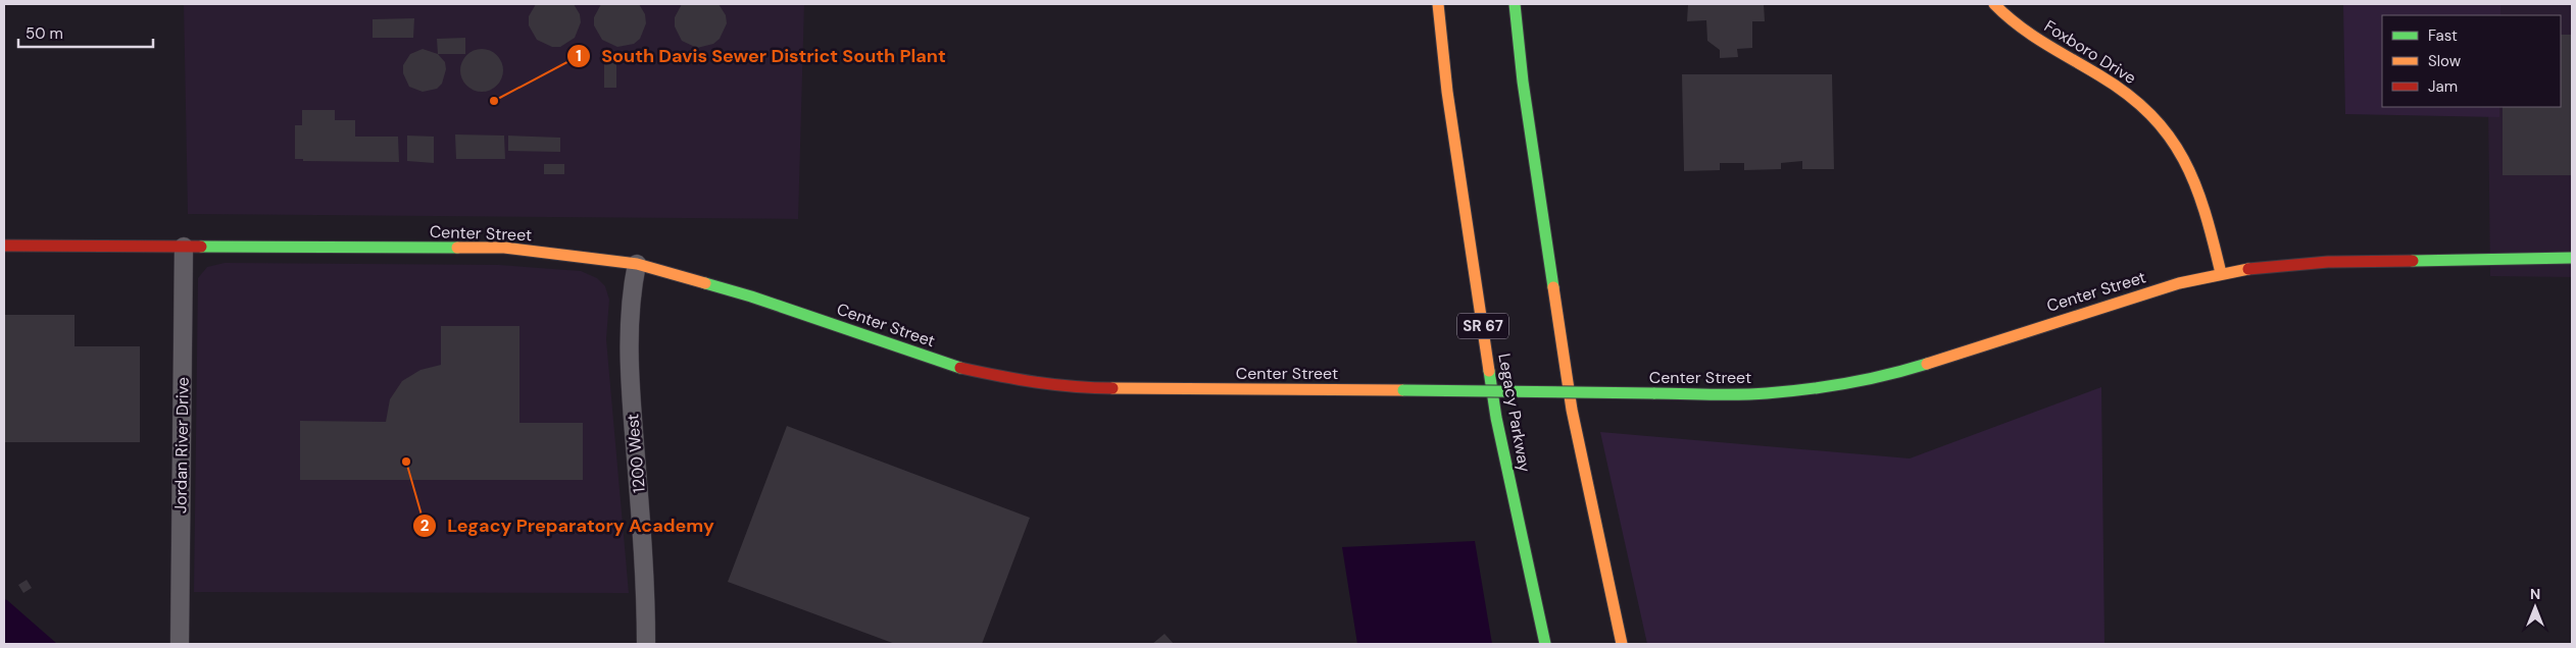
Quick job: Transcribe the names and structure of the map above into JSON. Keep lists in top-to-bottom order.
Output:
{
  "streets": {
    "main road": [
      "Foxboro Drive",
      "Center Street",
      "SR 67",
      "Legacy Parkway"
    ],
    "street": ["Jordan River Drive", "1200 West"]
  },
  "crossings": [
    ["Foxboro Drive", "Center Street"],
    ["Center Street", "Jordan River Drive"],
    ["Center Street", "1200 West"]
  ],
  "places": ["South Davis Sewer District South Plant", "Legacy Preparatory Academy"],
  "legend": ["Fast", "Slow", "Jam"],
  "scale_bar": "50 m",
  "north": "top"
}
